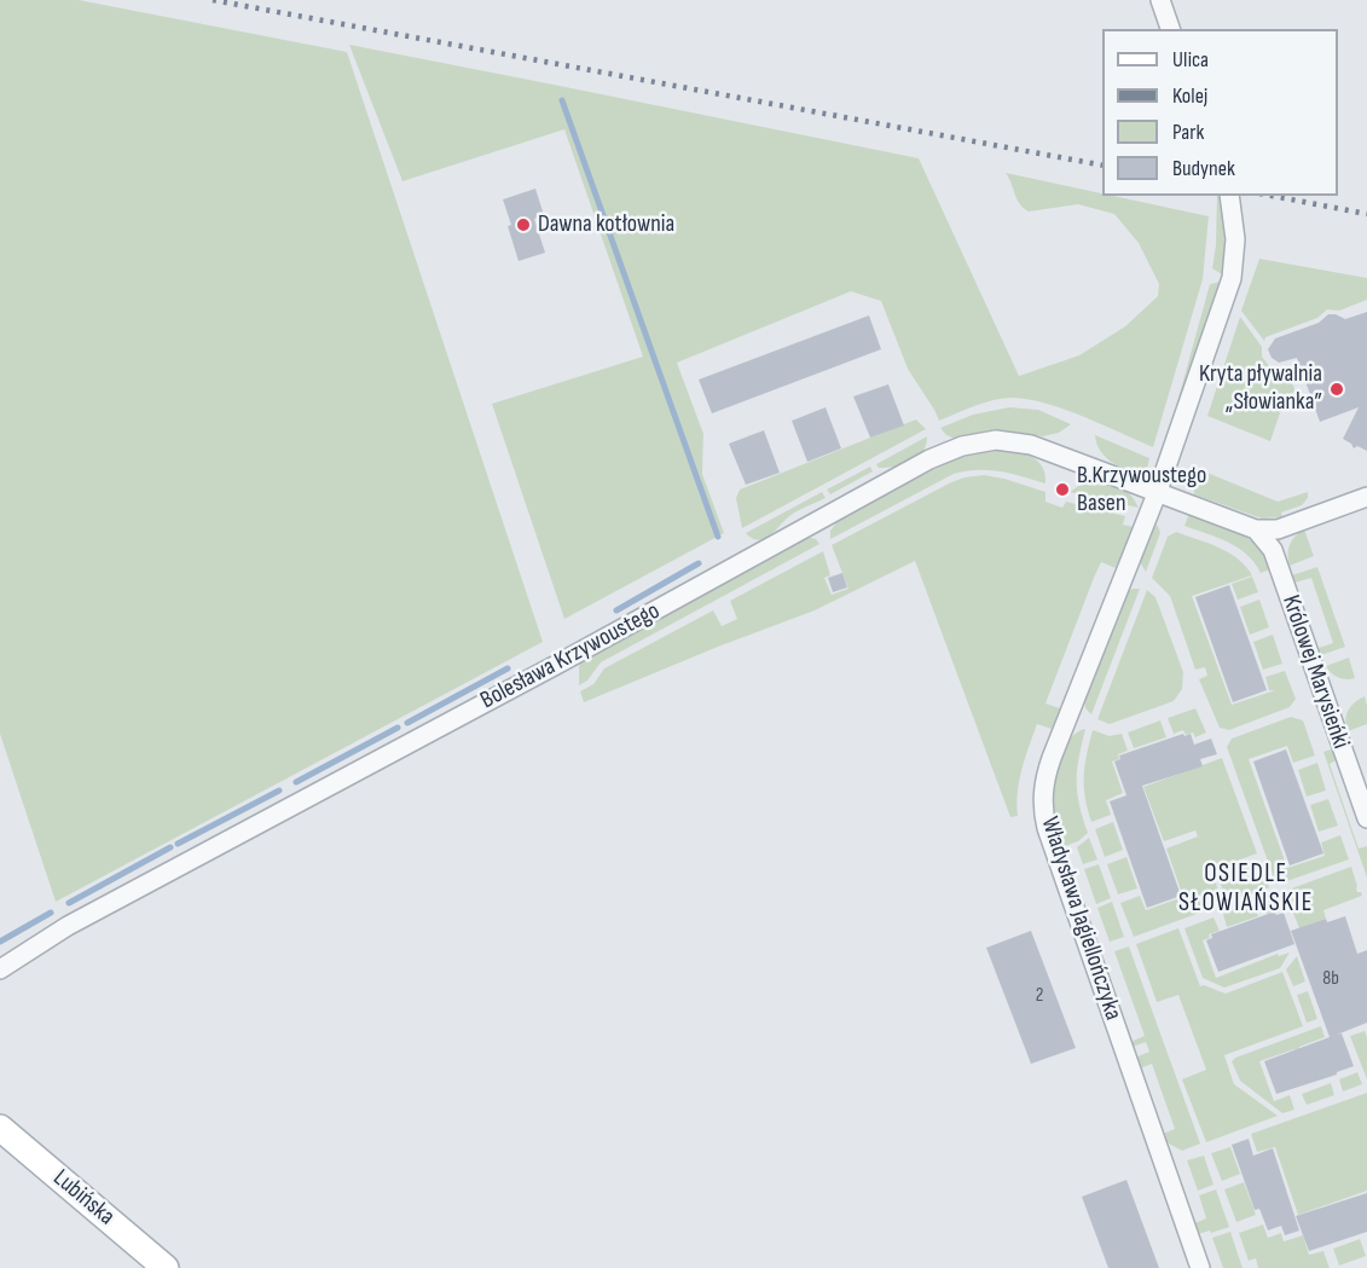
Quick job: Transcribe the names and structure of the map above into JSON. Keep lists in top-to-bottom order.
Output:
{
  "streets": {
    "main road": ["Lubińska"],
    "street": ["Bolesława Krzywoustego", "Królowej Marysieńki", "Władysława Jagiellończyka"]
  },
  "crossings": [
    ["Bolesława Krzywoustego", "Królowej Marysieńki"],
    ["Bolesława Krzywoustego", "Władysława Jagiellończyka"]
  ],
  "districts": ["OSIEDLE SŁOWIAŃSKIE"],
  "places": ["Dawna kotłownia", "Kryta pływalnia „Słowianka”", "B.Krzywoustego Basen"],
  "house_numbers": ["8b", "2"],
  "legend": [
    "Ulica",
    "Kolej",
    "Park",
    "Budynek"
  ]
}
